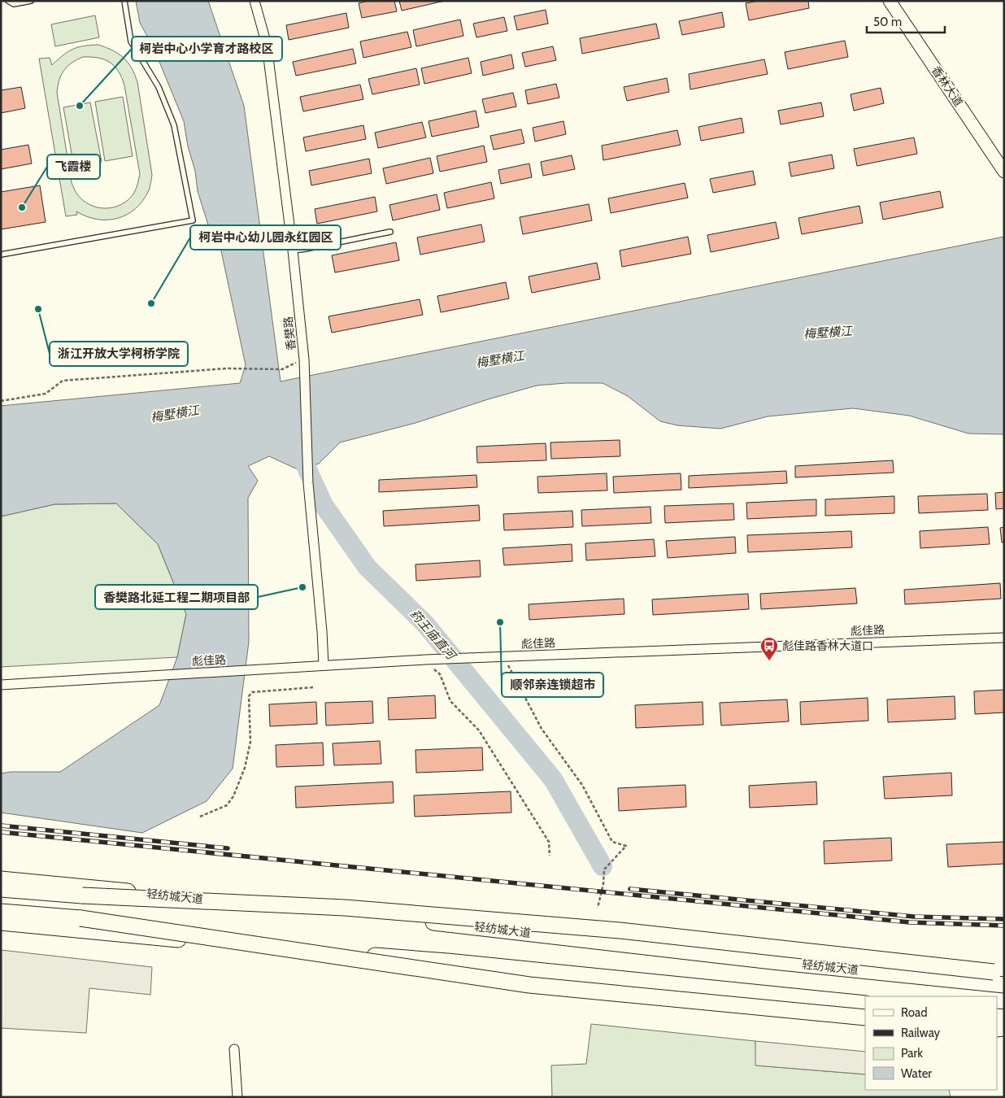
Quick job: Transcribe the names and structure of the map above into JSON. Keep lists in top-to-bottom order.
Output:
{
  "streets": {
    "main road": ["轻纺城大道"],
    "street": ["香林大道", "香樊路", "彪佳路"]
  },
  "crossings": [
    ["香樊路", "彪佳路"]
  ],
  "water": ["梅墅横江", "药王庙直河"],
  "places": {
    "other": [
      "柯岩中心小学育才路校区",
      "飞霞楼",
      "柯岩中心幼儿园永红园区",
      "浙江开放大学柯桥学院",
      "香樊路北延工程二期项目部",
      "顺邻亲连锁超市"
    ],
    "bus stop": ["彪佳路香林大道口"]
  },
  "legend": [
    "Road",
    "Railway",
    "Park",
    "Water"
  ],
  "scale_bar": "50 m"
}
